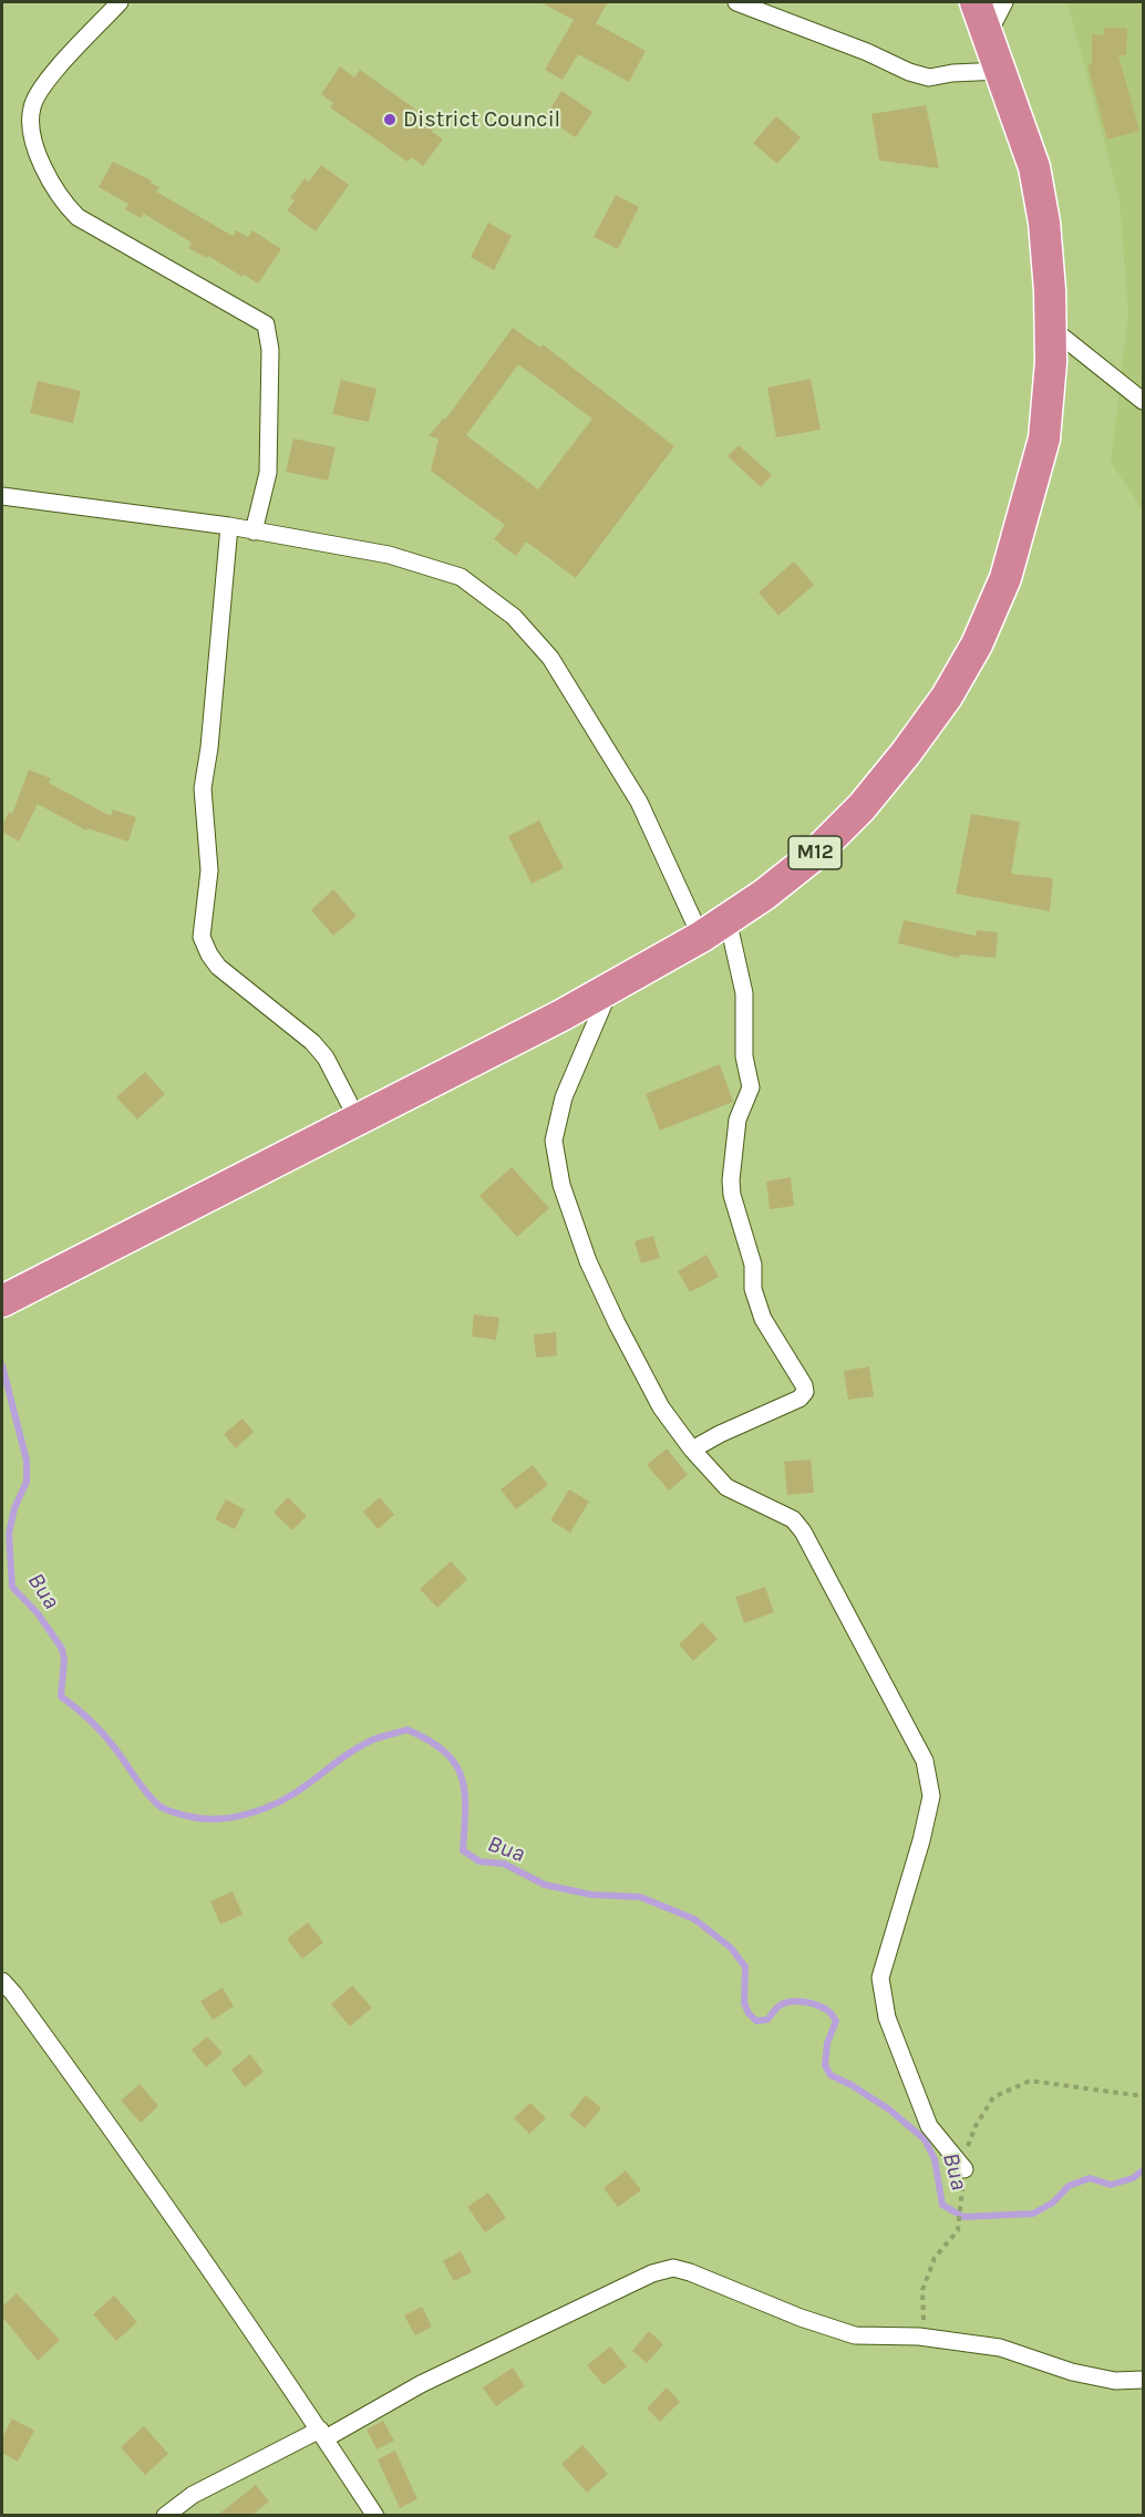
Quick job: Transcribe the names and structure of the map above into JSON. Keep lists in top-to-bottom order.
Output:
{
  "streets": {
    "highway": ["M12"]
  },
  "water": ["Bua"],
  "places": ["District Council"]
}
